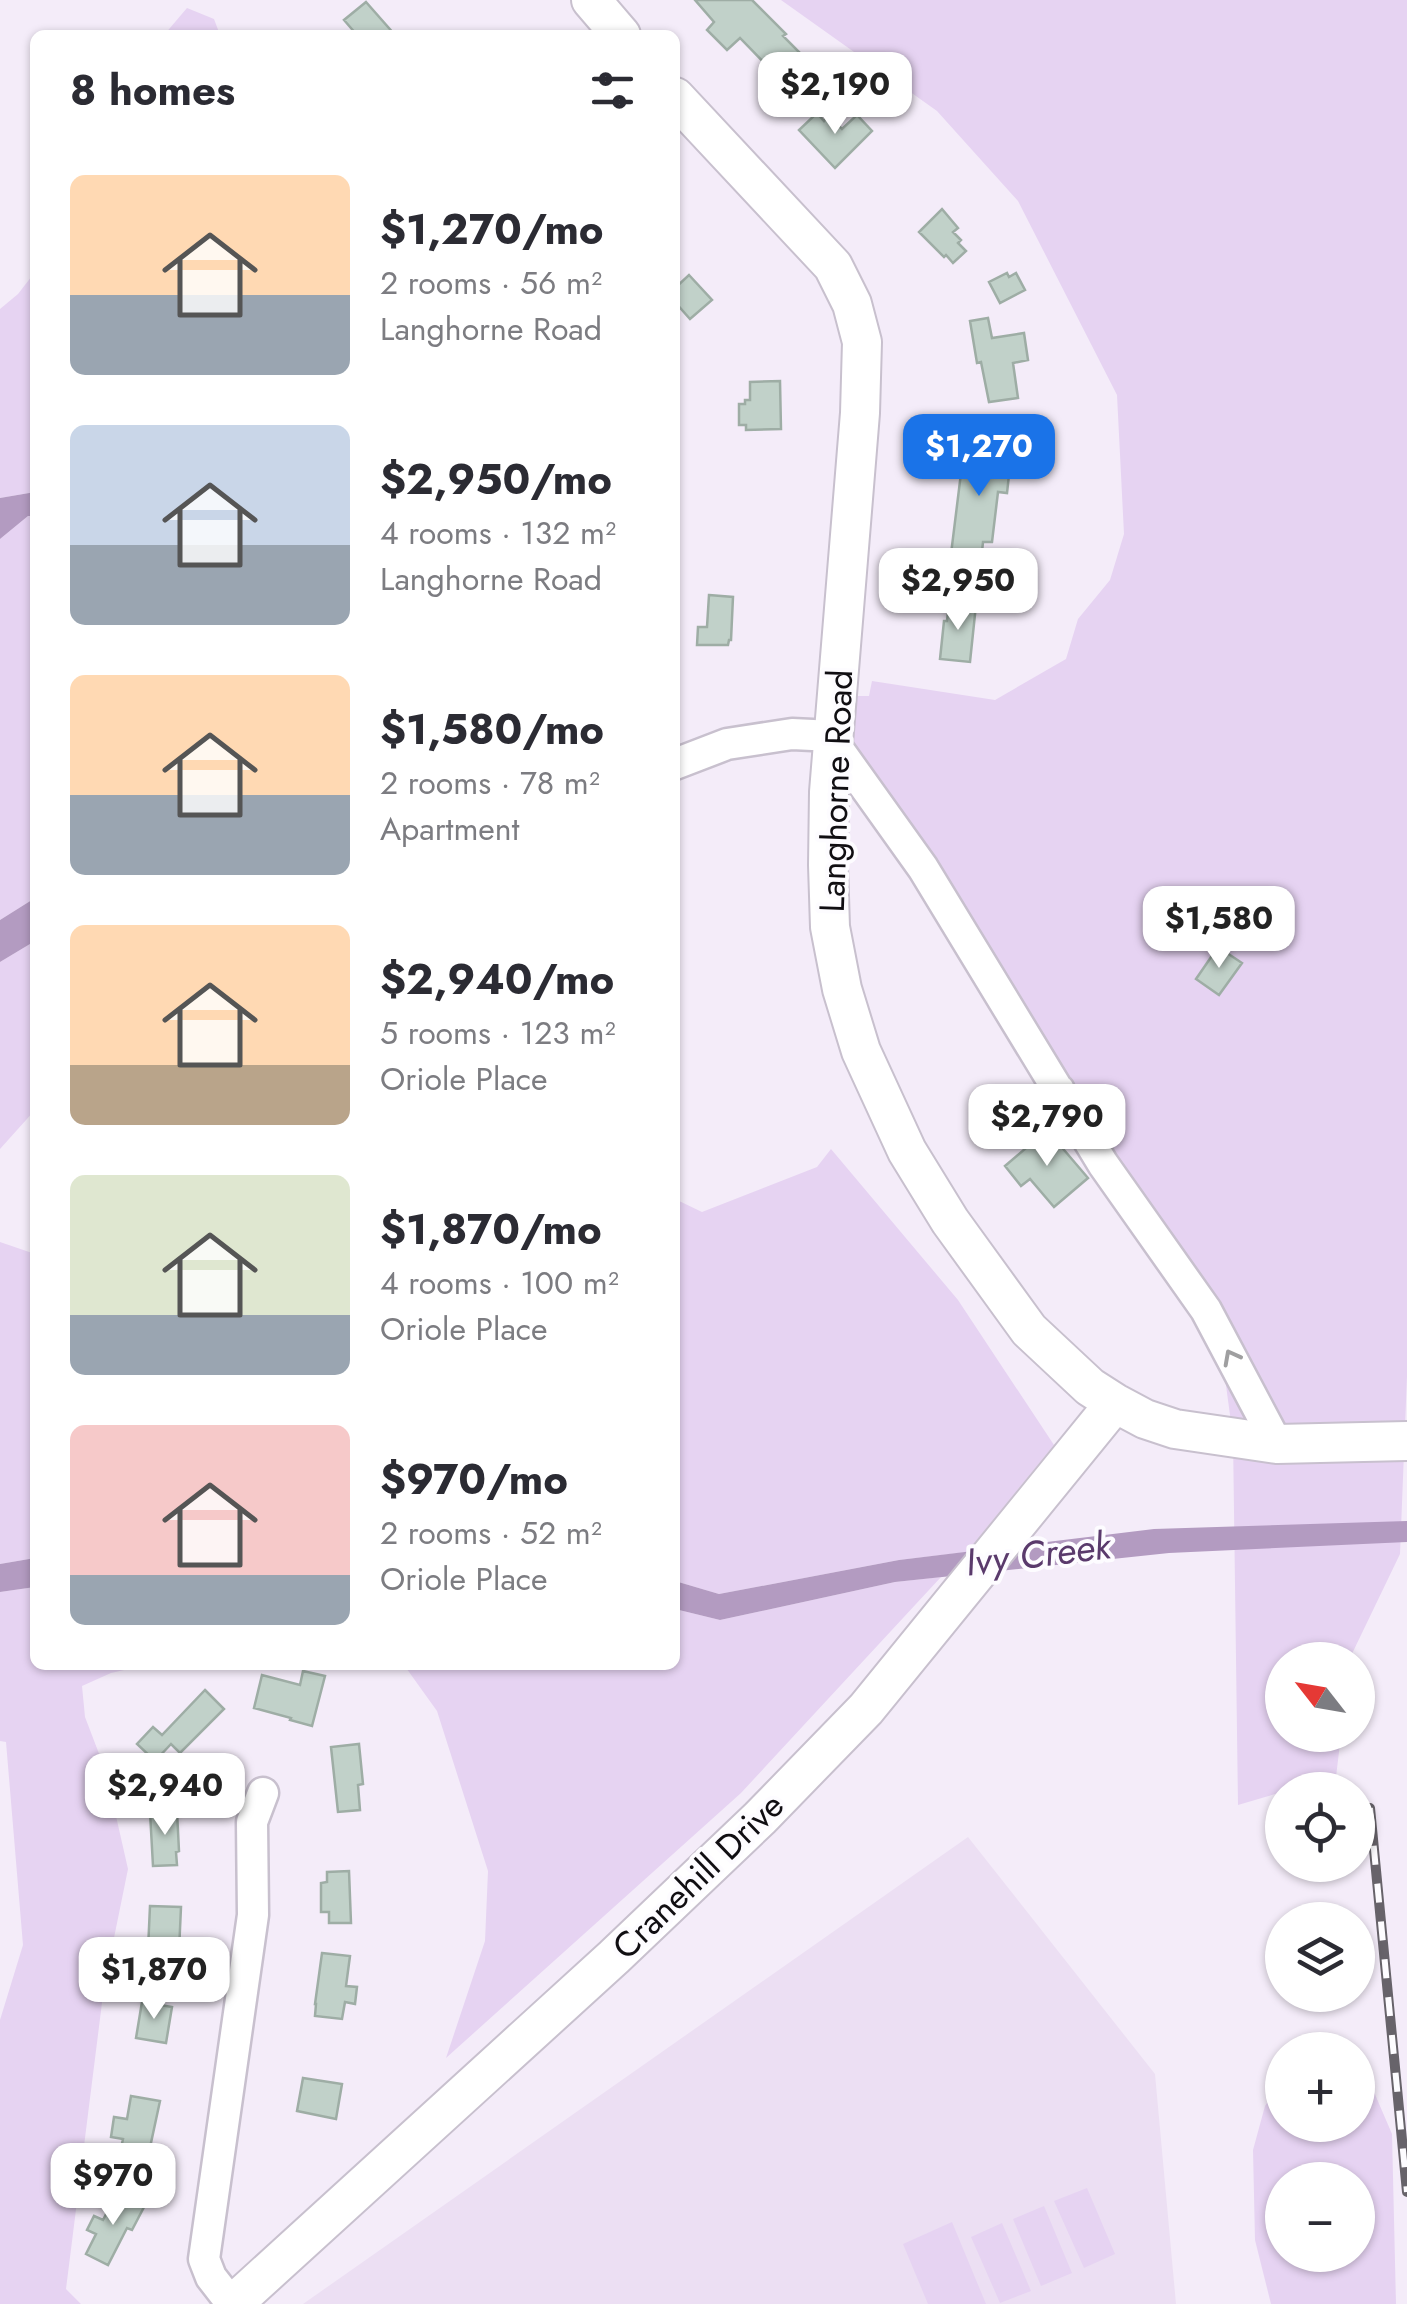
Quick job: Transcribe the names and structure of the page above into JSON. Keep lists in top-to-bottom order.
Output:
{
  "streets": {
    "main road": ["Langhorne Road", "Cranehill Drive"]
  },
  "crossings": [
    ["Langhorne Road", "Cranehill Drive"]
  ],
  "water": ["Ivy Creek"],
  "north": "top left",
  "page": {
    "heading": "8 homes",
    "price": [
      "$2,190",
      "$1,270",
      "$2,950",
      "$1,580",
      "$2,790",
      "$2,940",
      "$1,870",
      "$970"
    ],
    "list": [
      {
        "name": "$1,270/mo",
        "note": "2 rooms · 56 m² · Langhorne Road"
      },
      {
        "name": "$2,950/mo",
        "note": "4 rooms · 132 m² · Langhorne Road"
      },
      {
        "name": "$1,580/mo",
        "note": "2 rooms · 78 m² · Apartment"
      },
      {
        "name": "$2,940/mo",
        "note": "5 rooms · 123 m² · Oriole Place"
      },
      {
        "name": "$1,870/mo",
        "note": "4 rooms · 100 m² · Oriole Place"
      },
      {
        "name": "$970/mo",
        "note": "2 rooms · 52 m² · Oriole Place"
      }
    ],
    "map_buttons": ["+", "−"]
  }
}
